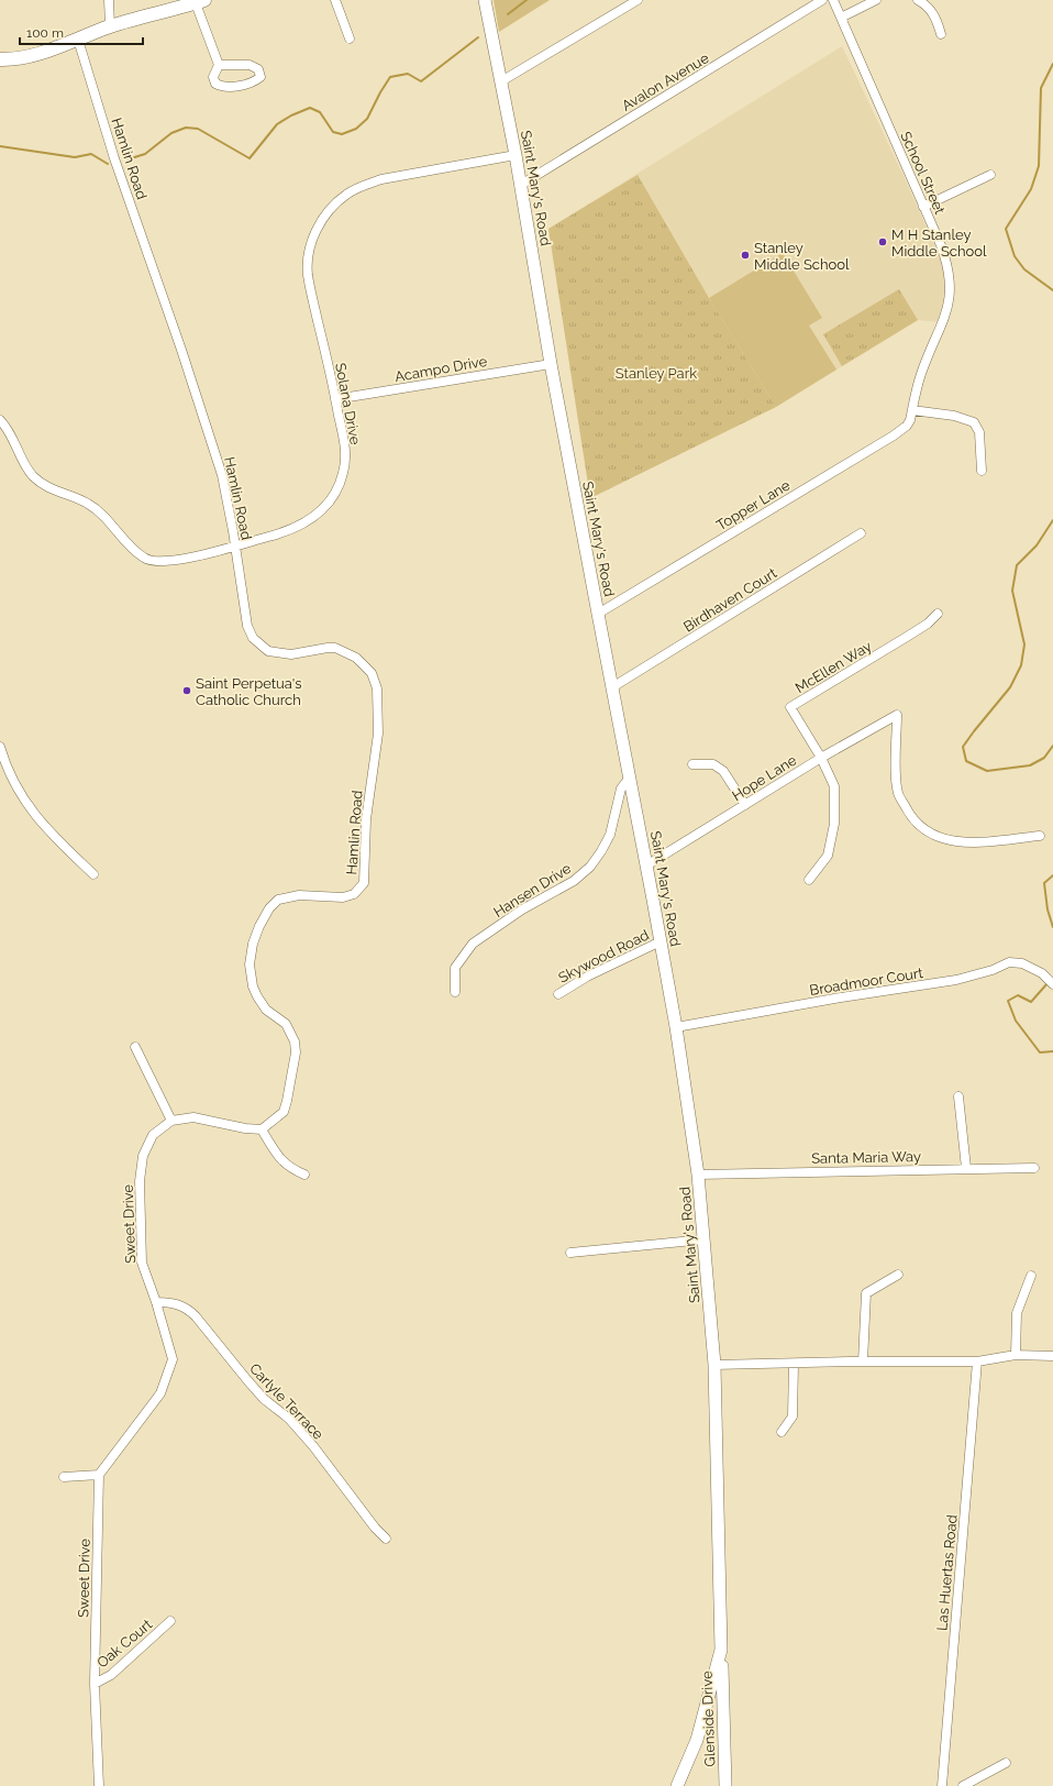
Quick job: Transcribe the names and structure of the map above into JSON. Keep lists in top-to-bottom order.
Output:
{
  "streets": {
    "street": [
      "Avalon Avenue",
      "Hamlin Road",
      "School Street",
      "Saint Mary's Road",
      "Acampo Drive",
      "Solana Drive",
      "Topper Lane",
      "Birdhaven Court",
      "McEllen Way",
      "Hope Lane",
      "Hansen Drive",
      "Skywood Road",
      "Broadmoor Court",
      "Santa Maria Way",
      "Sweet Drive",
      "Carlyle Terrace",
      "Las Huertas Road",
      "Oak Court",
      "Glenside Drive"
    ]
  },
  "crossings": [
    ["Avalon Avenue", "Saint Mary's Road"],
    ["Hamlin Road", "Solana Drive"],
    ["Hamlin Road", "Sweet Drive"],
    ["School Street", "Topper Lane"],
    ["Saint Mary's Road", "Acampo Drive"],
    ["Saint Mary's Road", "Solana Drive"],
    ["Saint Mary's Road", "Topper Lane"],
    ["Saint Mary's Road", "Birdhaven Court"],
    ["Saint Mary's Road", "Hope Lane"],
    ["Saint Mary's Road", "Hansen Drive"],
    ["Saint Mary's Road", "Skywood Road"],
    ["Saint Mary's Road", "Broadmoor Court"],
    ["Saint Mary's Road", "Santa Maria Way"],
    ["Saint Mary's Road", "Glenside Drive"],
    ["Acampo Drive", "Solana Drive"],
    ["McEllen Way", "Hope Lane"],
    ["Sweet Drive", "Carlyle Terrace"],
    ["Sweet Drive", "Oak Court"]
  ],
  "parks": ["Stanley Park"],
  "places": ["M H Stanley Middle School", "Stanley Middle School", "Saint Perpetua's Catholic Church"],
  "scale_bar": "100 m"
}
